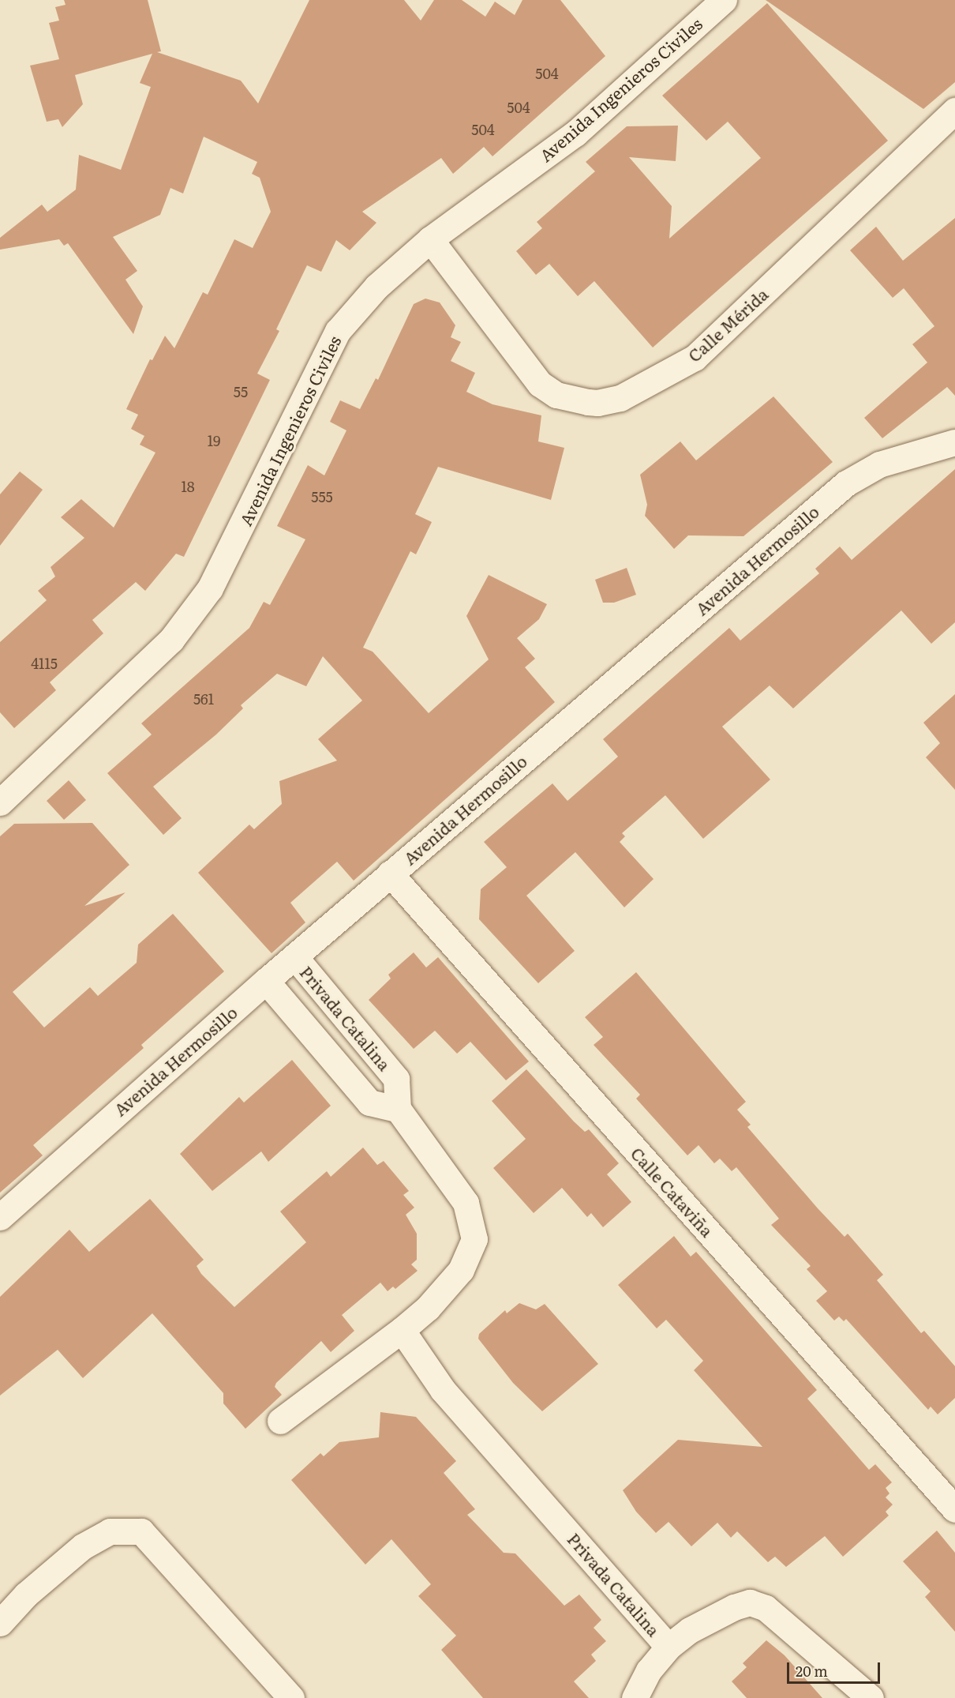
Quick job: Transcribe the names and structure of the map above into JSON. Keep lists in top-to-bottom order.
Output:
{
  "streets": {
    "street": [
      "Avenida Ingenieros Civiles",
      "Calle Mérida",
      "Avenida Hermosillo",
      "Privada Catalina",
      "Calle Cataviña"
    ]
  },
  "crossings": [
    ["Avenida Ingenieros Civiles", "Calle Mérida"],
    ["Avenida Hermosillo", "Privada Catalina"],
    ["Avenida Hermosillo", "Calle Cataviña"]
  ],
  "house_numbers": [
    "504",
    "504",
    "504",
    "55",
    "19",
    "18",
    "555",
    "4115",
    "561"
  ],
  "scale_bar": "20 m"
}
